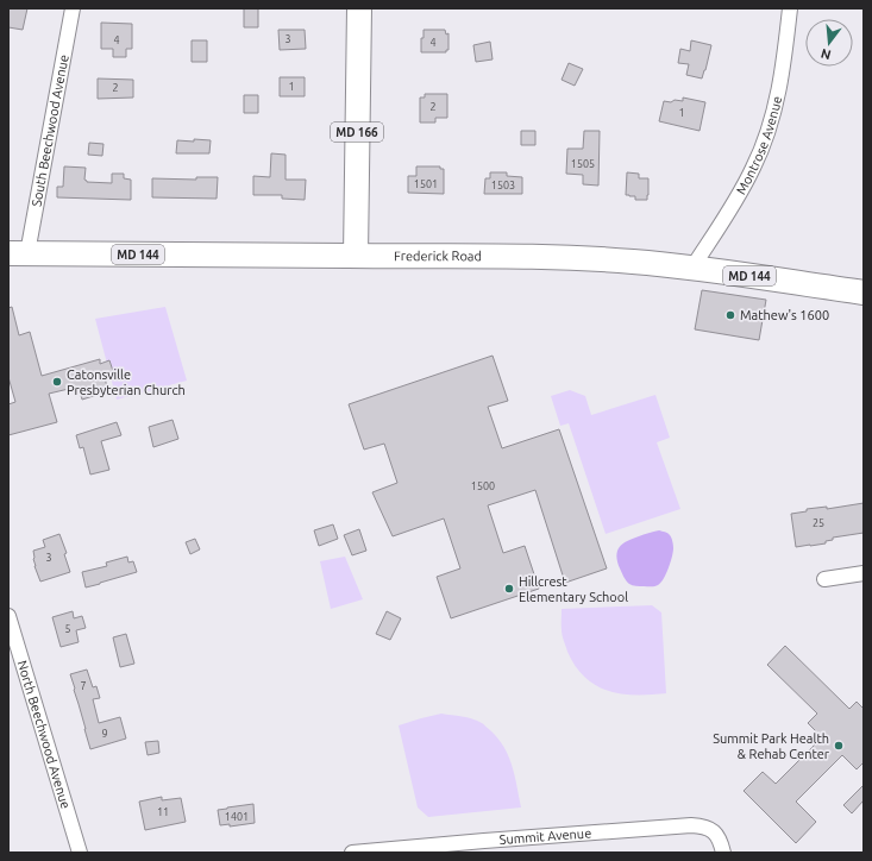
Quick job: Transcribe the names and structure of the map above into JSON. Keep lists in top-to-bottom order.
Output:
{
  "streets": {
    "main road": ["MD 166", "MD 144", "Frederick Road"],
    "street": [
      "South Beechwood Avenue",
      "Montrose Avenue",
      "North Beechwood Avenue",
      "Summit Avenue"
    ]
  },
  "crossings": [
    ["South Beechwood Avenue", "Frederick Road"],
    ["MD 166", "Frederick Road"],
    ["Montrose Avenue", "Frederick Road"]
  ],
  "places": [
    "Mathew's 1600",
    "Catonsville Presbyterian Church",
    "Hillcrest Elementary School",
    "Summit Park Health & Rehab Center"
  ],
  "house_numbers": [
    "3",
    "4",
    "4",
    "1",
    "2",
    "2",
    "1",
    "1505",
    "1501",
    "1503",
    "1500",
    "25",
    "3",
    "5",
    "7",
    "9",
    "11",
    "1401"
  ],
  "north": "bottom"
}
